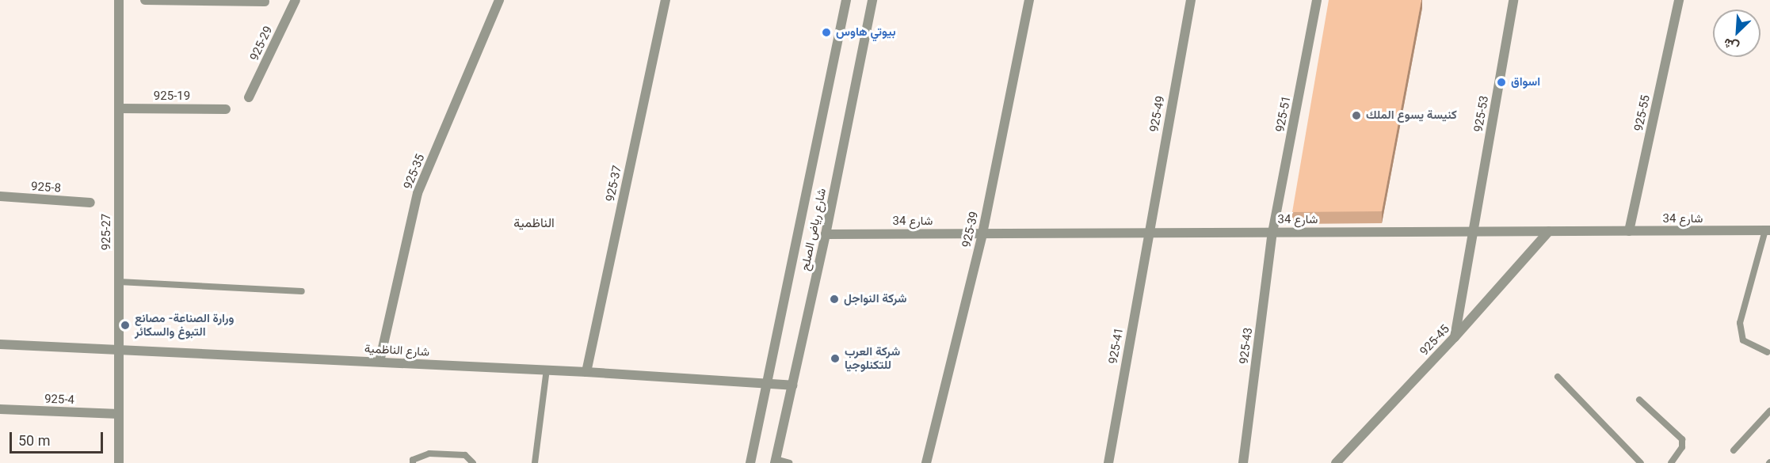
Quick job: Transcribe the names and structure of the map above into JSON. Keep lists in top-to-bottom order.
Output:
{
  "streets": {
    "street": [
      "925-29",
      "925-19",
      "925-55",
      "925-49",
      "925-51",
      "925-53",
      "925-35",
      "925-37",
      "925-8",
      "شارع 34",
      "شارع رياض الصلح",
      "925-39",
      "925-27",
      "925-45",
      "925-41",
      "925-43",
      "شارع الناظمية",
      "925-4"
    ]
  },
  "crossings": [
    ["925-19", "925-27"],
    ["925-55", "شارع 34"],
    ["925-49", "شارع 34"],
    ["925-49", "925-41"],
    ["925-51", "شارع 34"],
    ["925-51", "925-43"],
    ["925-53", "شارع 34"],
    ["925-53", "925-45"],
    ["925-35", "شارع الناظمية"],
    ["925-37", "شارع الناظمية"],
    ["شارع 34", "شارع رياض الصلح"],
    ["شارع 34", "925-39"],
    ["شارع 34", "925-45"],
    ["شارع 34", "925-41"],
    ["شارع 34", "925-43"],
    ["شارع رياض الصلح", "شارع الناظمية"],
    ["925-27", "شارع الناظمية"],
    ["925-27", "925-4"]
  ],
  "districts": ["الناظمية"],
  "places": [
    "بيوتي هاوس",
    "اسواق",
    "كنيسة يسوع الملك",
    "شركة النواجل",
    "ورارة الصناعة- مصانع التبوغ والسكائر",
    "شركة العرب للتكنلوجيا"
  ],
  "scale_bar": "50 m",
  "north": "bottom left"
}
